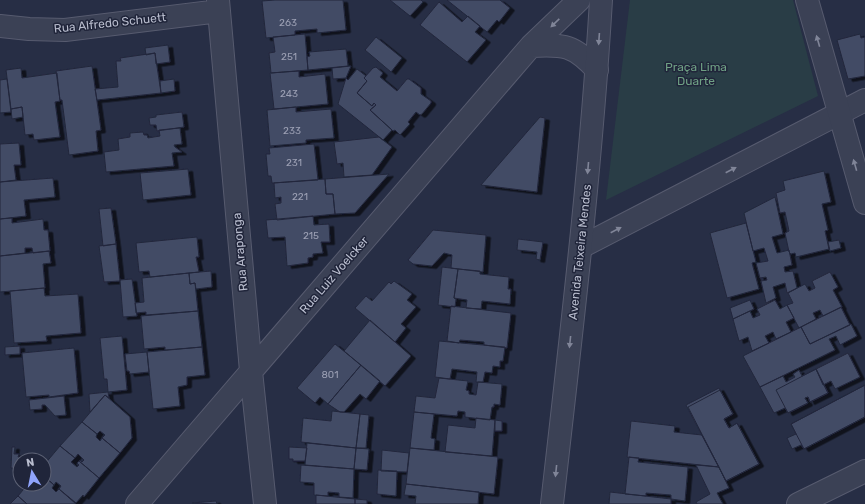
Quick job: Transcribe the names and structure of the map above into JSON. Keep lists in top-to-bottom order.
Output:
{
  "streets": {
    "street": [
      "Rua Alfredo Schuett",
      "Rua Araponga",
      "Avenida Teixeira Mendes",
      "Rua Luiz Voelcker"
    ]
  },
  "crossings": [
    ["Rua Alfredo Schuett", "Rua Araponga"],
    ["Rua Araponga", "Rua Luiz Voelcker"]
  ],
  "one_way": ["Avenida Teixeira Mendes"],
  "parks": ["Praça Lima Duarte"],
  "house_numbers": [
    "263",
    "251",
    "243",
    "233",
    "231",
    "221",
    "215",
    "801"
  ],
  "north": "top"
}
